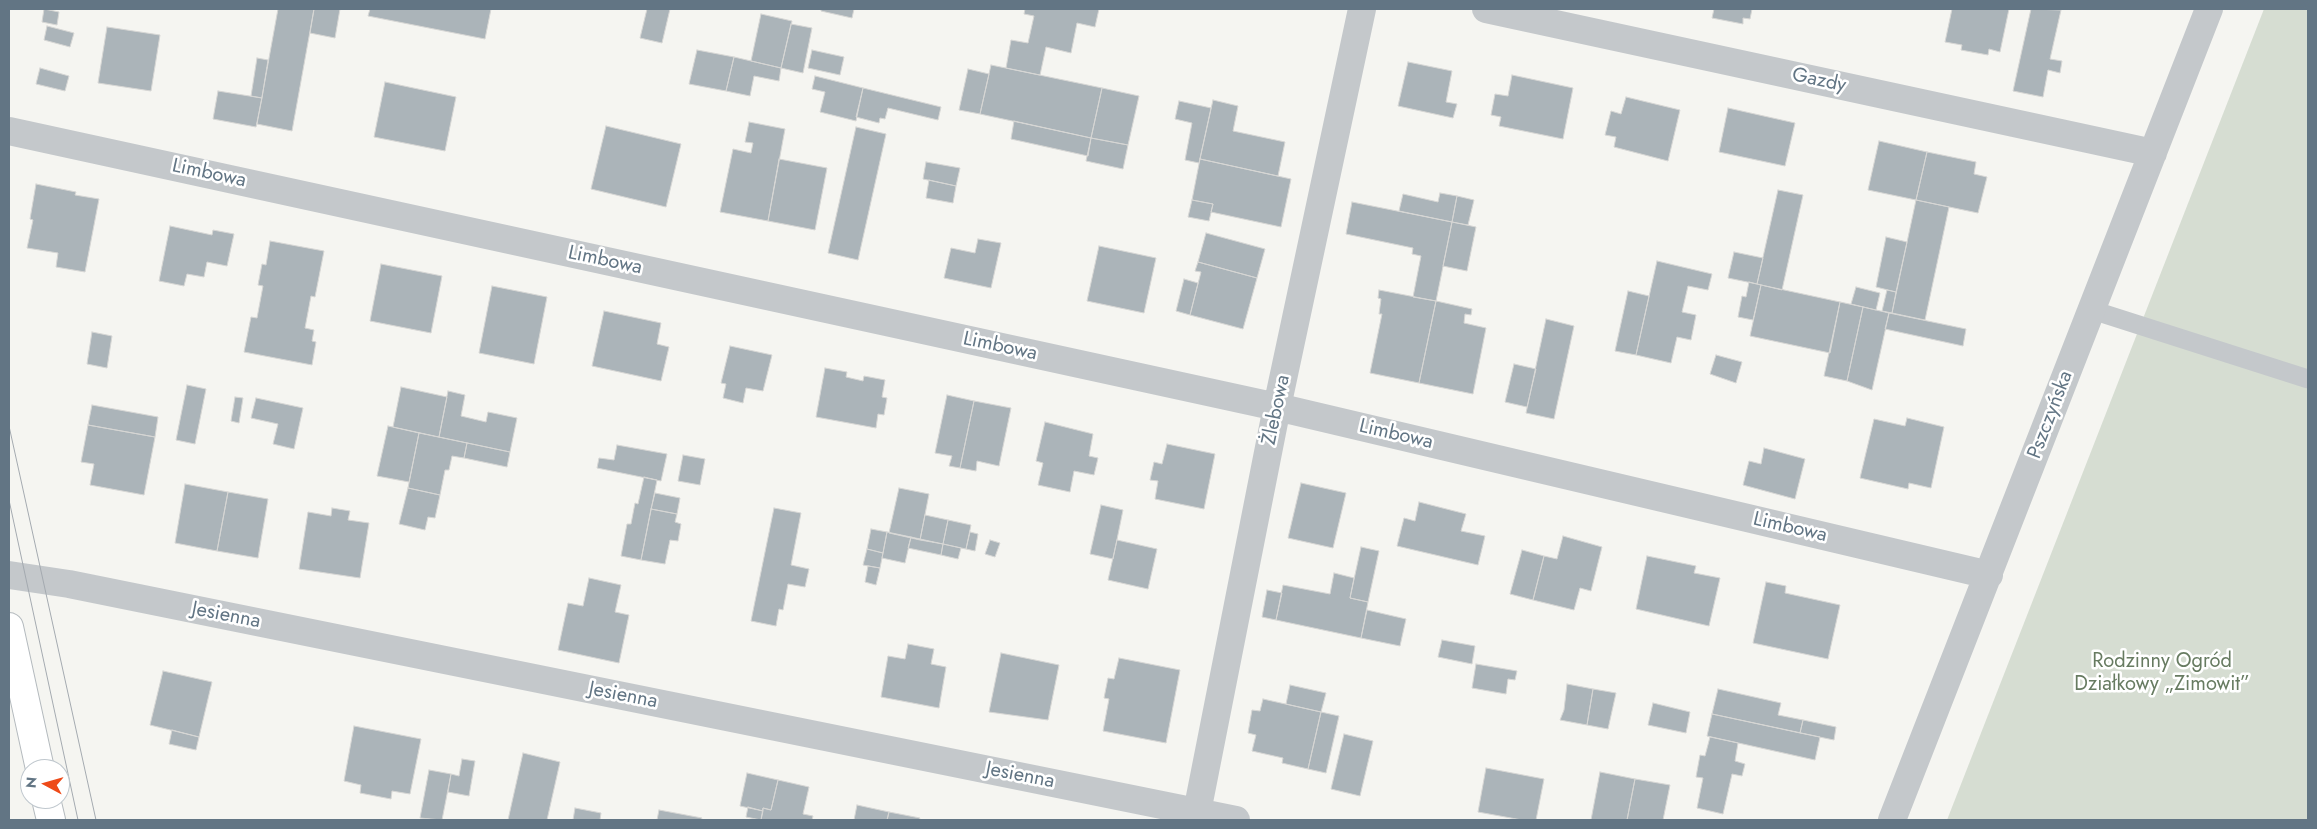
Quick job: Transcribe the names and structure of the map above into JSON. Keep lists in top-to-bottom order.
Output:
{
  "streets": {
    "street": [
      "Gazdy",
      "Limbowa",
      "Żlebowa",
      "Pszczyńska",
      "Jesienna"
    ]
  },
  "crossings": [
    ["Gazdy", "Pszczyńska"],
    ["Limbowa", "Żlebowa"],
    ["Limbowa", "Pszczyńska"],
    ["Żlebowa", "Jesienna"]
  ],
  "parks": ["Rodzinny Ogród Działkowy „Zimowit”"],
  "north": "left"
}
